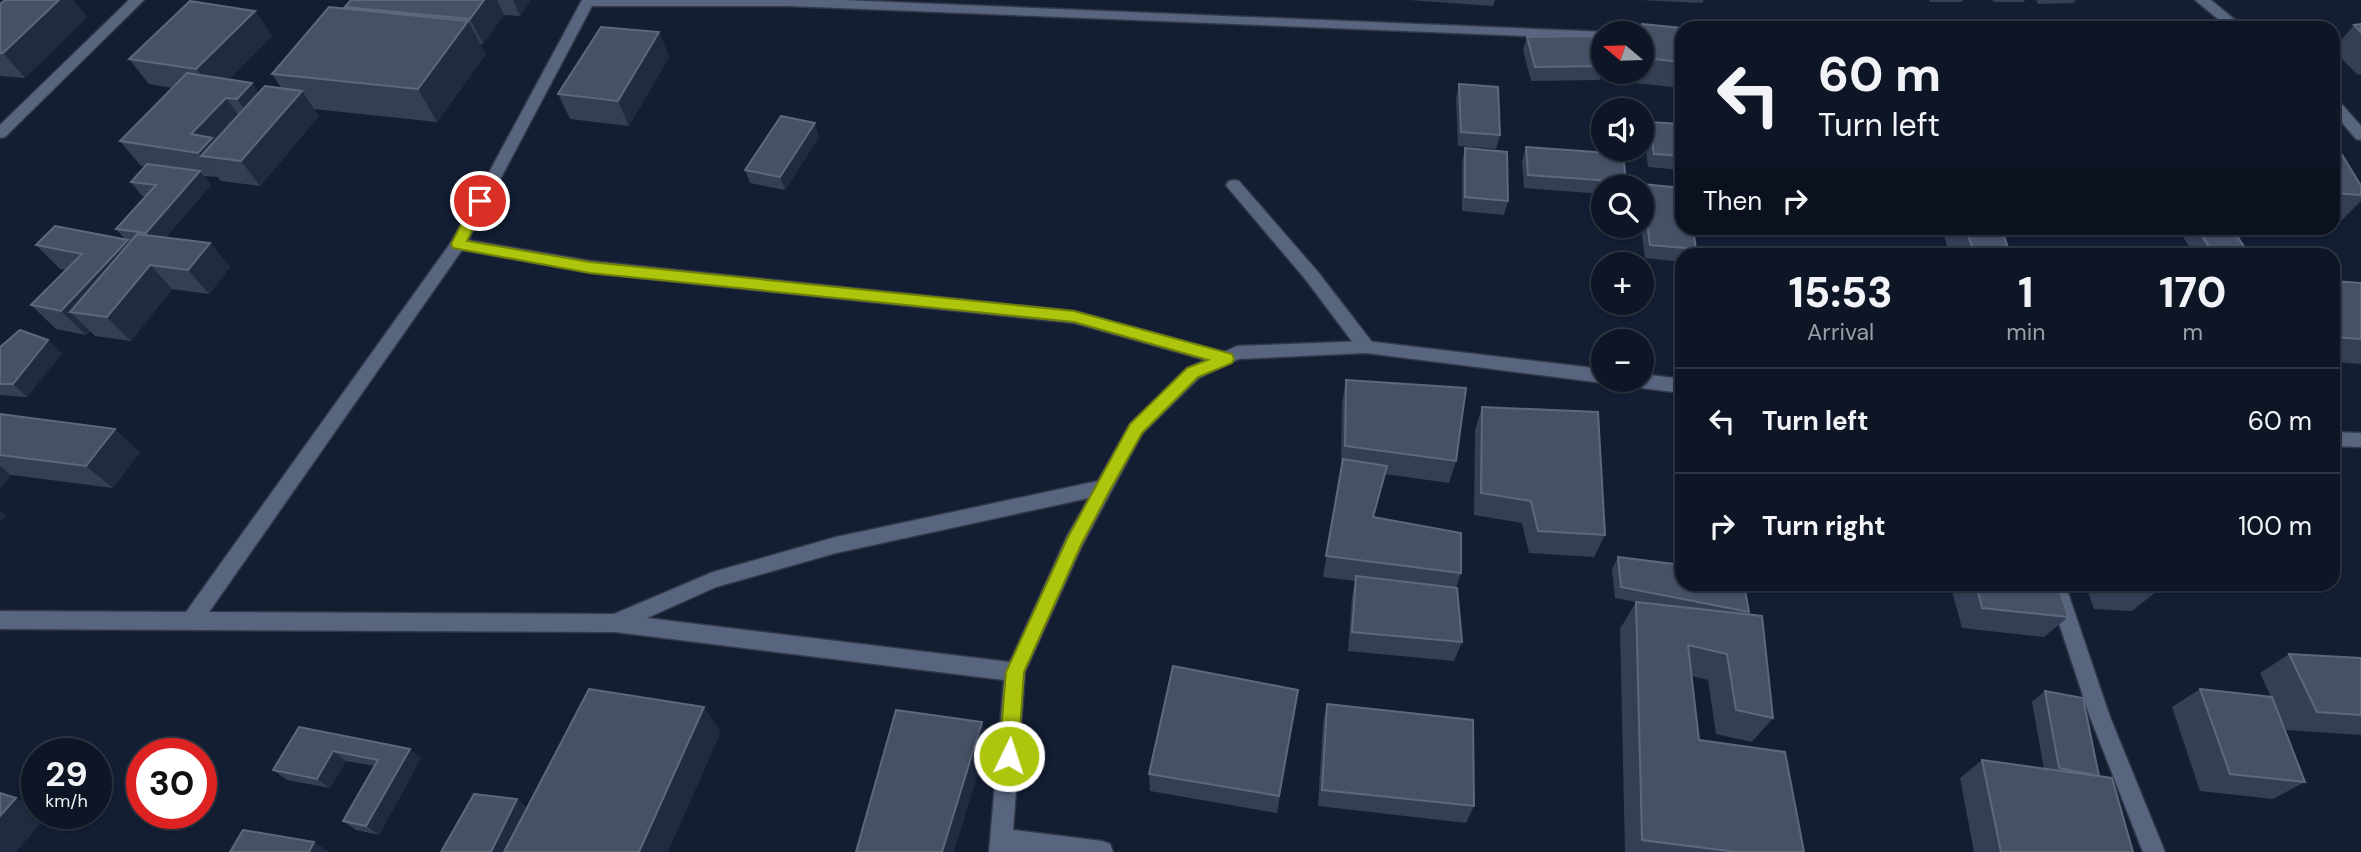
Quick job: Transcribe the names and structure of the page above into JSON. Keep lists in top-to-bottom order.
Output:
{
  "north": "left",
  "page": {
    "map_buttons": ["+", "−"],
    "turn": ["60 m", "Turn left"],
    "then": "Then",
    "eta": [
      "15:53",
      "Arrival",
      "1",
      "min",
      "170",
      "m"
    ],
    "list": [
      {
        "name": "Turn left",
        "value": "60 m"
      },
      {
        "name": "Turn right",
        "value": "100 m"
      }
    ],
    "speed": "29 km/h",
    "limit": "30"
  }
}
